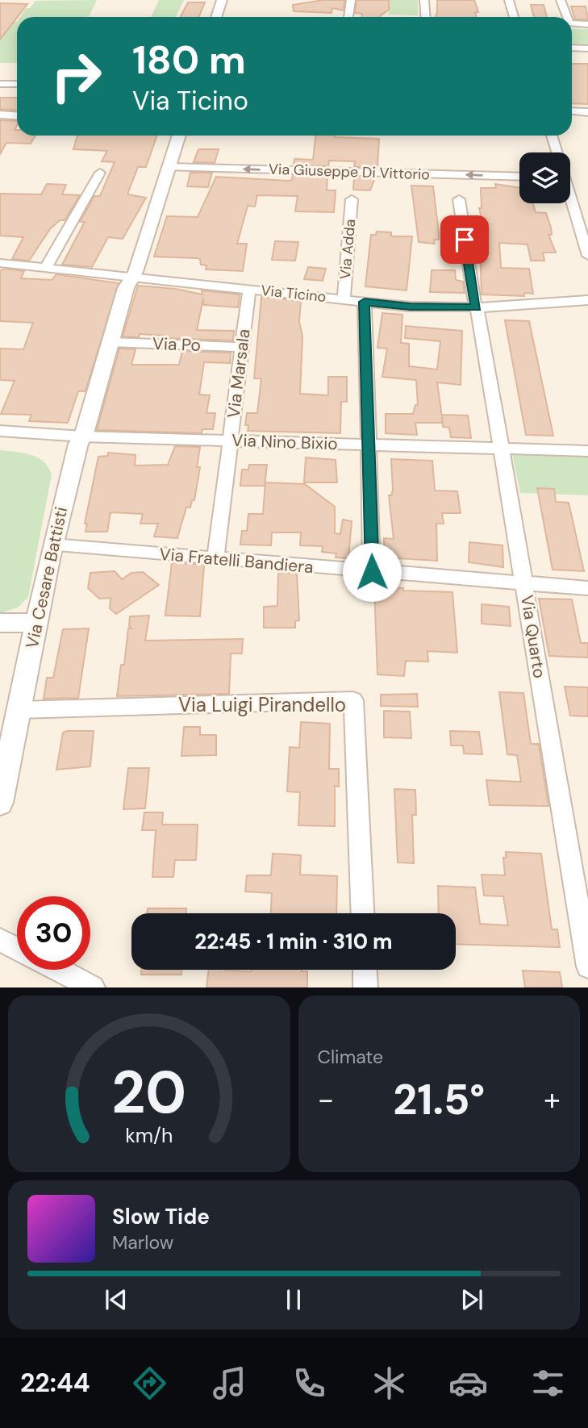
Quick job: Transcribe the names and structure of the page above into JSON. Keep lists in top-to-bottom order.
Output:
{
  "streets": {
    "street": [
      "Via Giuseppe Di Vittorio",
      "Via Adda",
      "Via Ticino",
      "Via Po",
      "Via Marsala",
      "Via Nino Bixio",
      "Via Fratelli Bandiera",
      "Via Cesare Battisti",
      "Via Quarto",
      "Via Luigi Pirandello"
    ]
  },
  "crossings": [
    ["Via Giuseppe Di Vittorio", "Via Cesare Battisti"],
    ["Via Adda", "Via Ticino"],
    ["Via Ticino", "Via Marsala"],
    ["Via Ticino", "Via Cesare Battisti"],
    ["Via Ticino", "Via Quarto"],
    ["Via Po", "Via Marsala"],
    ["Via Po", "Via Cesare Battisti"],
    ["Via Marsala", "Via Nino Bixio"],
    ["Via Marsala", "Via Fratelli Bandiera"],
    ["Via Nino Bixio", "Via Cesare Battisti"],
    ["Via Nino Bixio", "Via Quarto"],
    ["Via Fratelli Bandiera", "Via Cesare Battisti"],
    ["Via Fratelli Bandiera", "Via Quarto"],
    ["Via Cesare Battisti", "Via Luigi Pirandello"]
  ],
  "one_way": ["Via Giuseppe Di Vittorio"],
  "page": {
    "turn": ["180 m", "Via Ticino"],
    "limit": "30",
    "trip": "22:45 · 1 min · 310 m",
    "tile": "Climate",
    "heat": ["−", "21.5°", "+"],
    "song": ["Slow Tide", "Marlow"],
    "tabs": "22:44",
    "gauge": ["20", "km/h"]
  }
}
